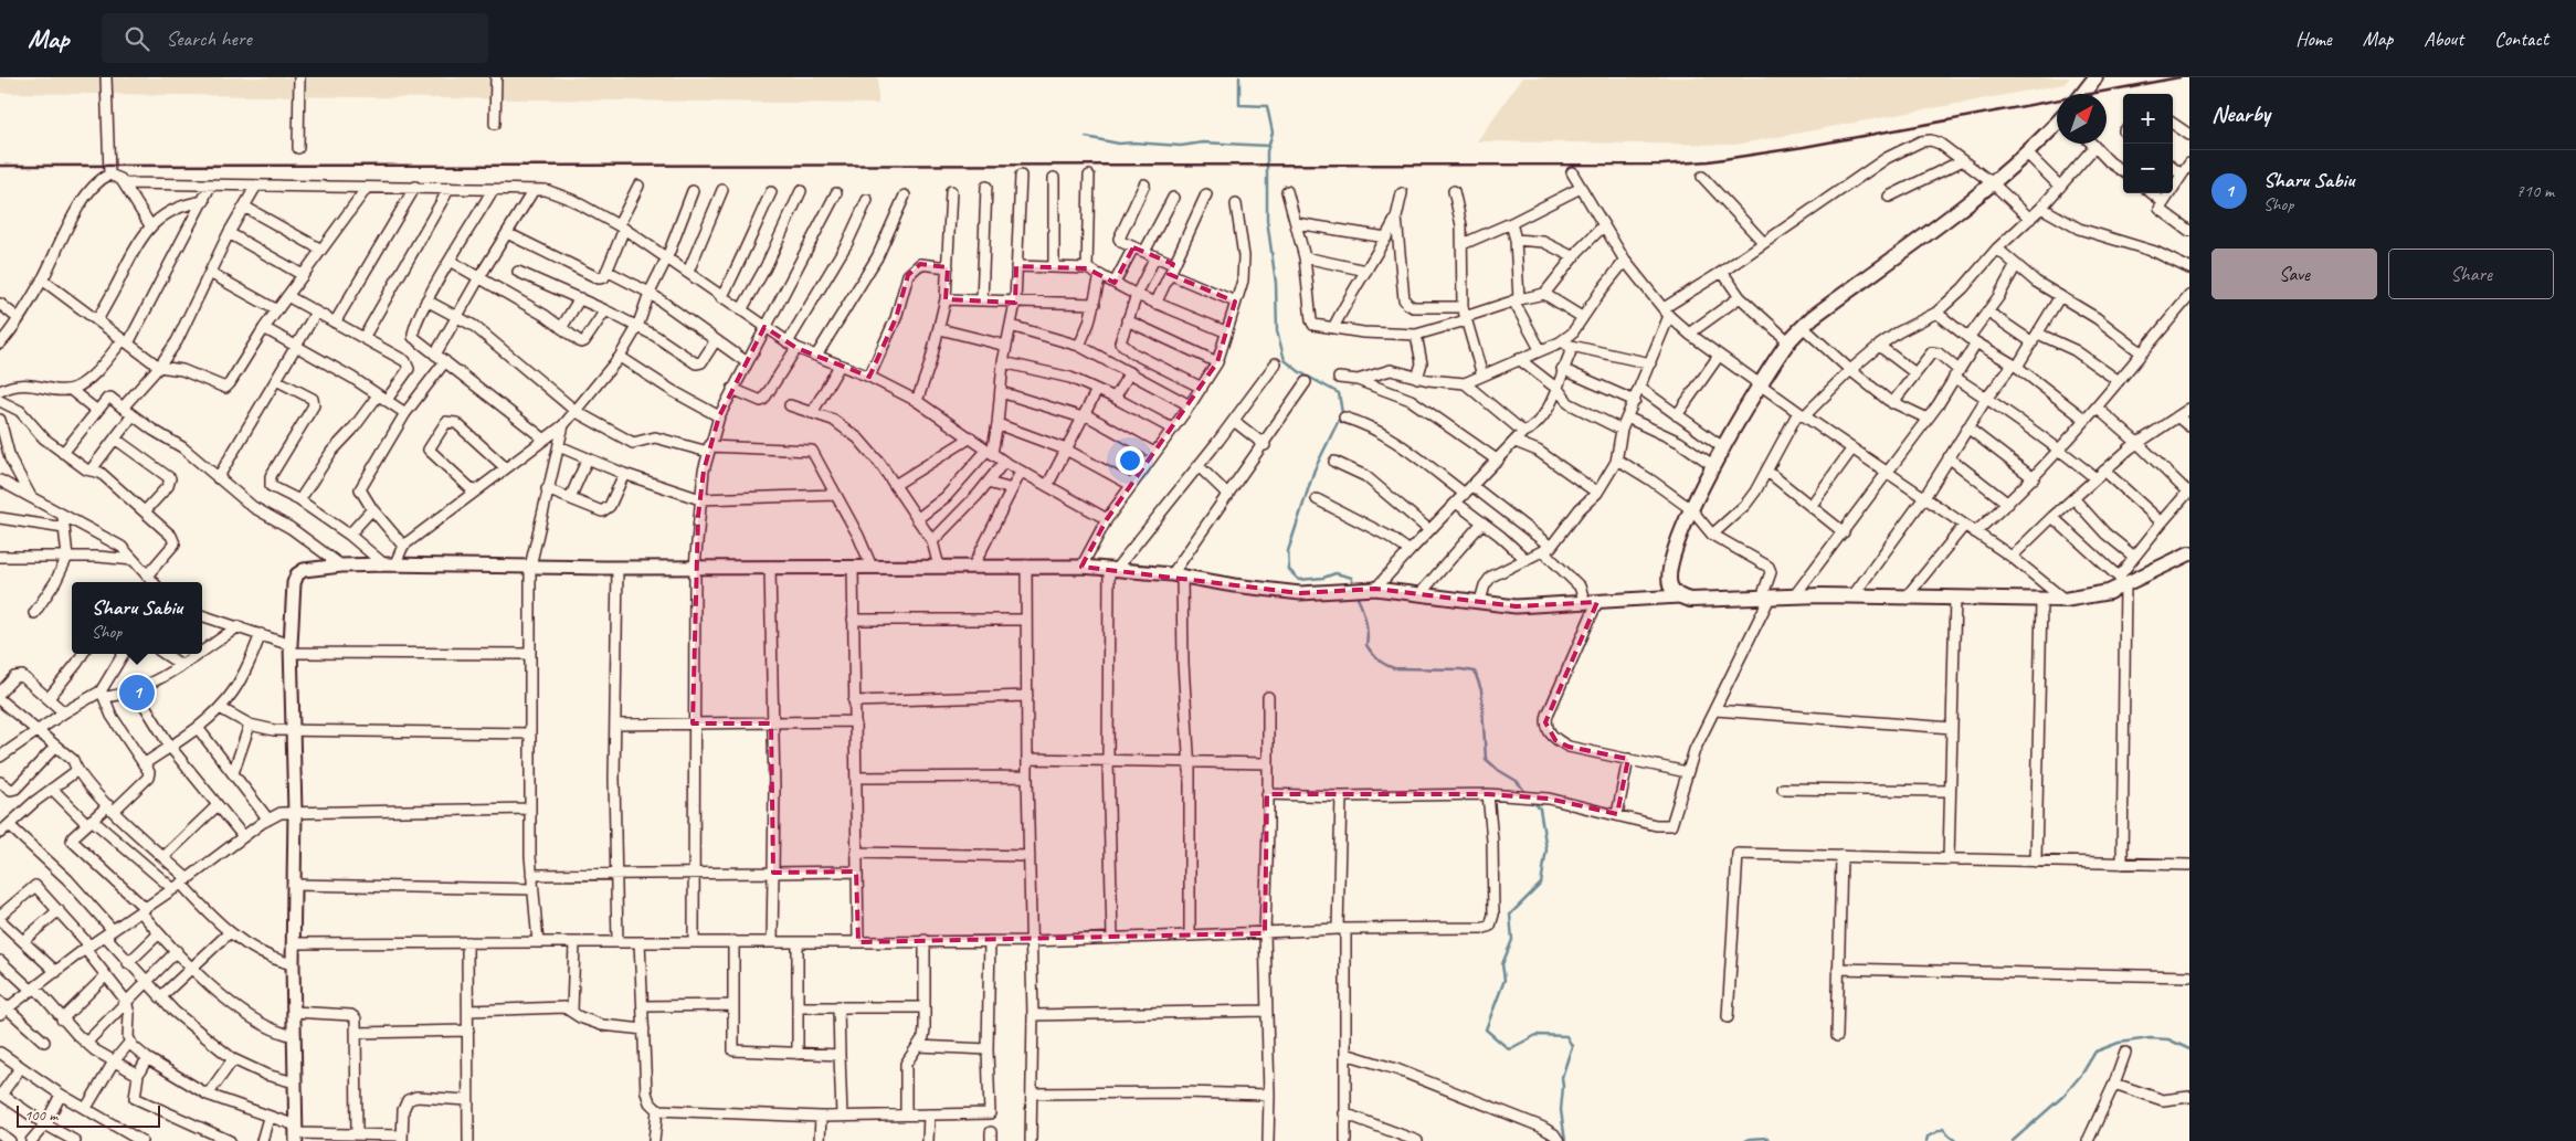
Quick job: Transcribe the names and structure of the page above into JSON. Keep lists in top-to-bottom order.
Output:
{
  "scale_bar": "100 m",
  "north": "top right",
  "page": {
    "header": "Map",
    "search": "Search here",
    "nav": [
      "Home",
      "Map",
      "About",
      "Contact"
    ],
    "heading": "Nearby",
    "map_buttons": ["+", "−"],
    "list": [
      {
        "mark": "1",
        "name": "Sharu Sabiu",
        "note": "Shop",
        "value": "710 m"
      }
    ],
    "buttons": ["Save", "Share"],
    "popup": ["Sharu Sabiu", "Shop"],
    "pins": "1",
    "scale": "100 m"
  }
}
